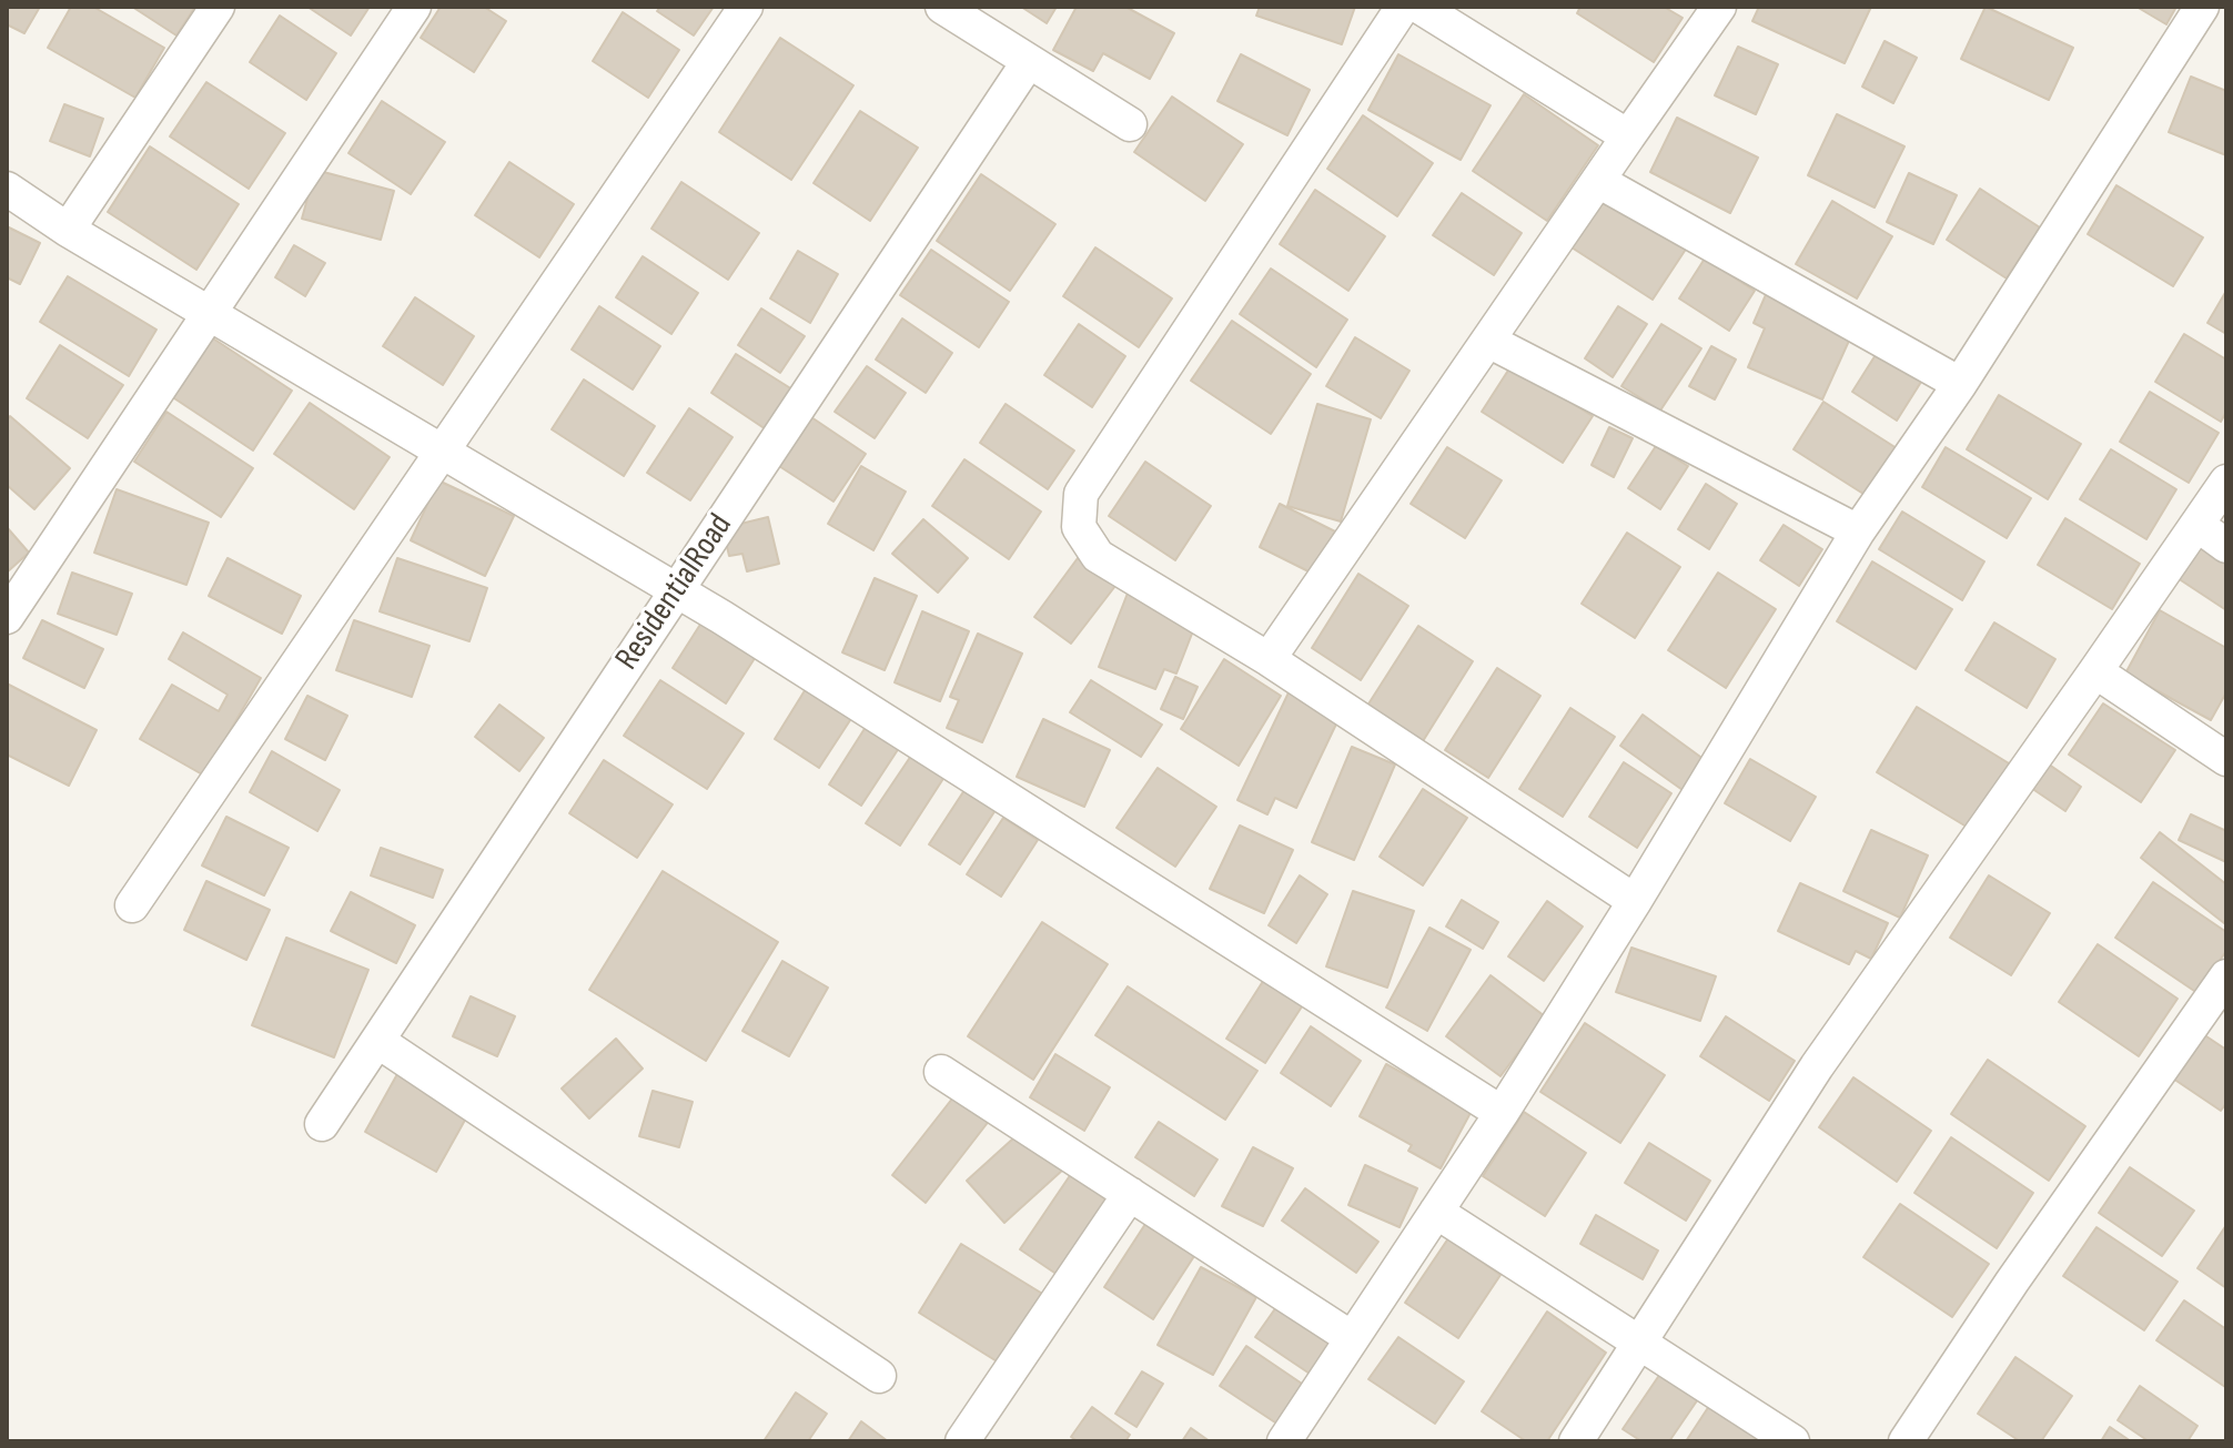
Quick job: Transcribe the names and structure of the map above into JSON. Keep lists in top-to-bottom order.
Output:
{
  "streets": {
    "street": ["ResidentialRoad"]
  }
}
